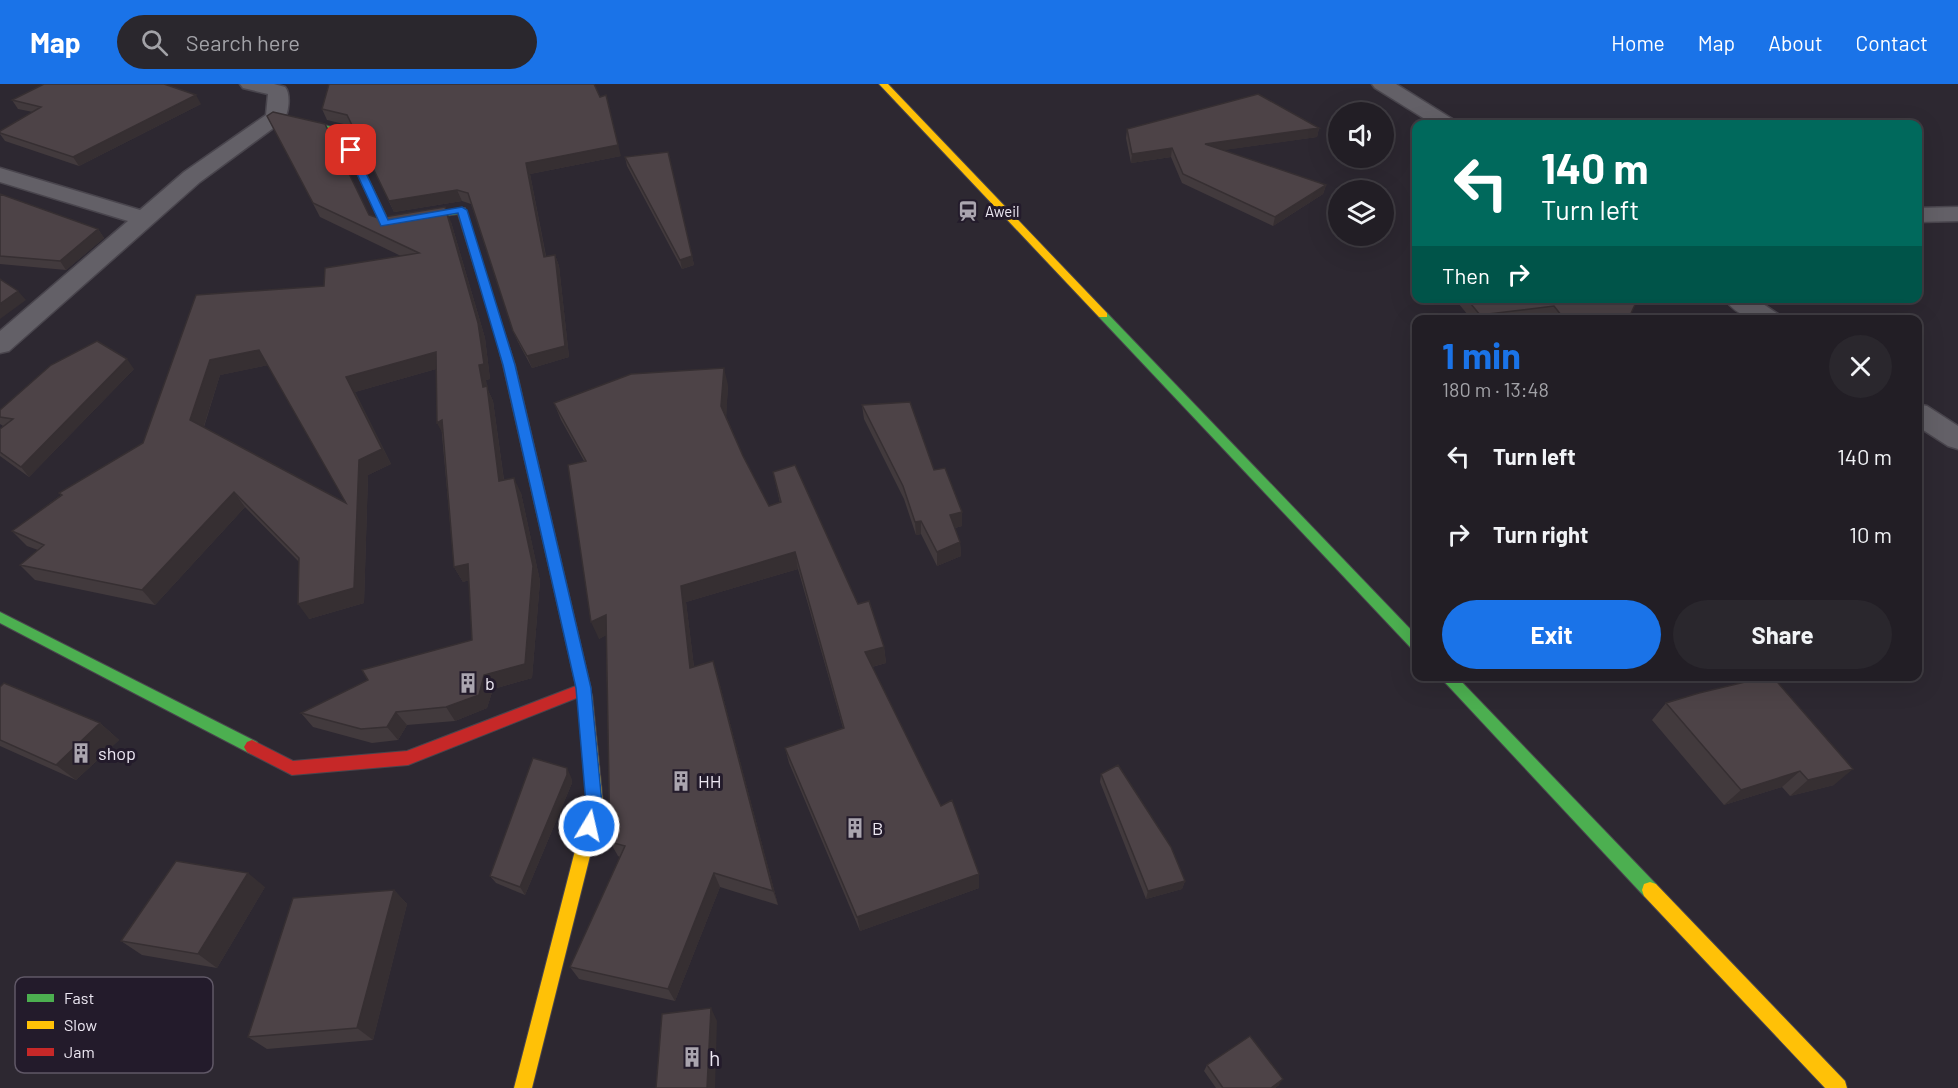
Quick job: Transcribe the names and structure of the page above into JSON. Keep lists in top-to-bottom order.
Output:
{
  "places": {
    "station": ["Aweil"],
    "building": [
      "b",
      "shop",
      "HH",
      "B",
      "h"
    ]
  },
  "legend": ["Fast", "Slow", "Jam"],
  "page": {
    "header": "Map",
    "search": "Search here",
    "nav": [
      "Home",
      "Map",
      "About",
      "Contact"
    ],
    "turn": ["140 m", "Turn left"],
    "then": "Then",
    "heading": ["1 min", "180 m · 13:48"],
    "list": [
      {
        "name": "Turn left",
        "value": "140 m"
      },
      {
        "name": "Turn right",
        "value": "10 m"
      }
    ],
    "buttons": ["Exit", "Share"]
  }
}
